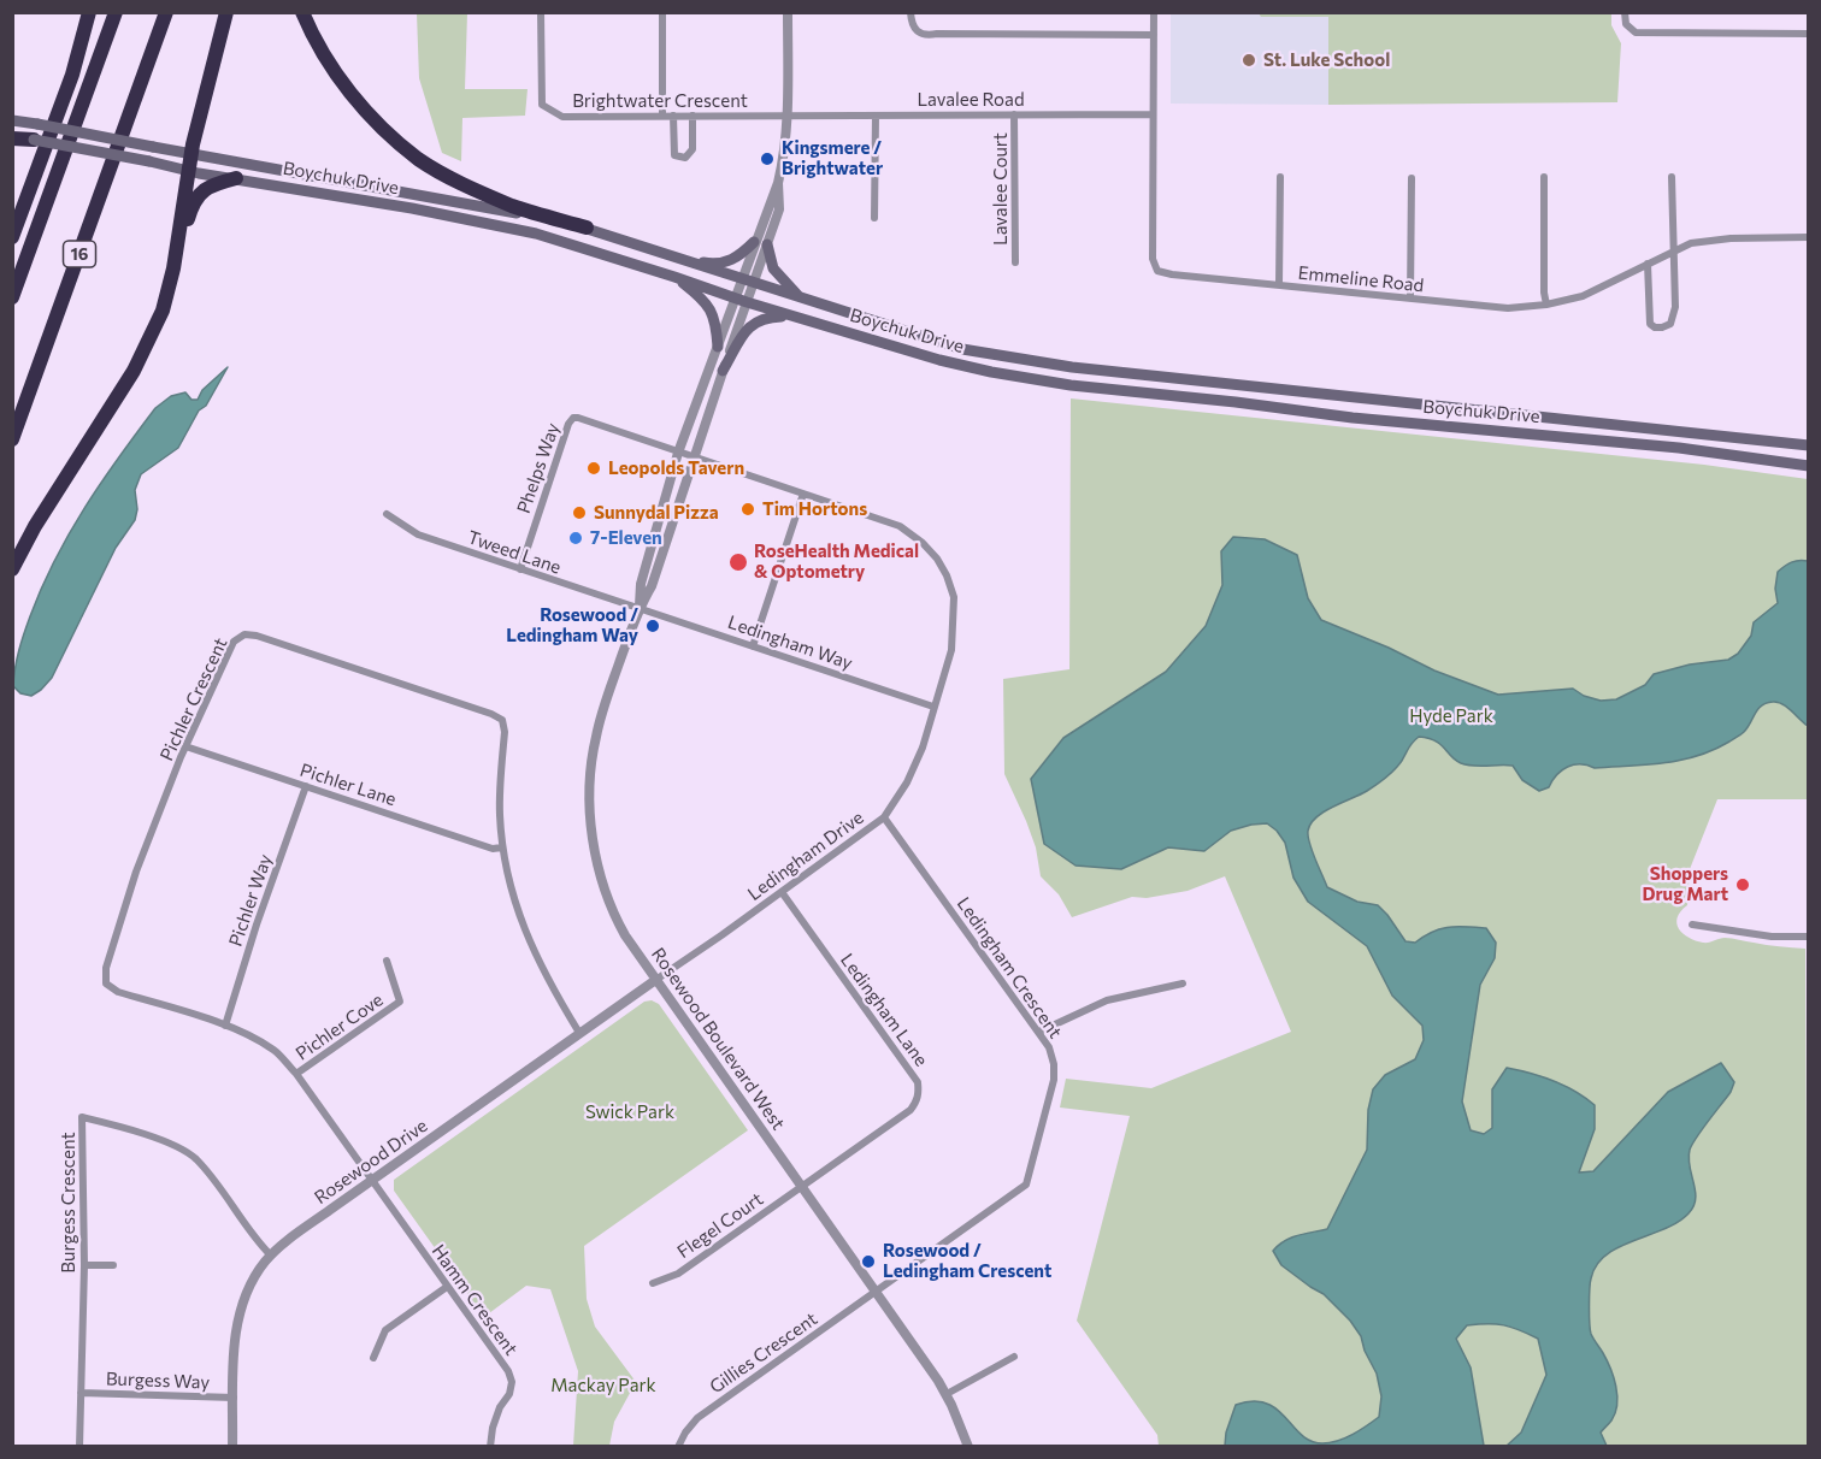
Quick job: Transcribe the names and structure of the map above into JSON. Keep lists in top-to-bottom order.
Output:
{
  "streets": {
    "highway": ["16"],
    "main road": ["Boychuk Drive"],
    "street": [
      "Lavalee Road",
      "Brightwater Crescent",
      "Lavalee Court",
      "Emmeline Road",
      "Phelps Way",
      "Tweed Lane",
      "Ledingham Way",
      "Pichler Crescent",
      "Pichler Lane",
      "Ledingham Drive",
      "Pichler Way",
      "Ledingham Crescent",
      "Ledingham Lane",
      "Pichler Cove",
      "Rosewood Boulevard West",
      "Rosewood Drive",
      "Burgess Crescent",
      "Flegel Court",
      "Hamm Crescent",
      "Gillies Crescent",
      "Burgess Way"
    ]
  },
  "crossings": [
    ["Lavalee Road", "Brightwater Crescent"],
    ["Lavalee Road", "Lavalee Court"],
    ["Lavalee Road", "Emmeline Road"],
    ["Boychuk Drive", "Rosewood Boulevard West"],
    ["Phelps Way", "Tweed Lane"],
    ["Phelps Way", "Ledingham Drive"],
    ["Phelps Way", "Rosewood Boulevard West"],
    ["Tweed Lane", "Ledingham Way"],
    ["Tweed Lane", "Rosewood Boulevard West"],
    ["Ledingham Way", "Ledingham Drive"],
    ["Ledingham Way", "Rosewood Boulevard West"],
    ["Pichler Crescent", "Pichler Lane"],
    ["Pichler Crescent", "Pichler Way"],
    ["Pichler Crescent", "Pichler Cove"],
    ["Pichler Crescent", "Rosewood Drive"],
    ["Pichler Crescent", "Hamm Crescent"],
    ["Pichler Lane", "Pichler Way"],
    ["Ledingham Drive", "Ledingham Crescent"],
    ["Ledingham Drive", "Ledingham Lane"],
    ["Ledingham Drive", "Rosewood Boulevard West"],
    ["Ledingham Drive", "Rosewood Drive"],
    ["Ledingham Crescent", "Rosewood Boulevard West"],
    ["Ledingham Crescent", "Gillies Crescent"],
    ["Ledingham Lane", "Rosewood Boulevard West"],
    ["Ledingham Lane", "Flegel Court"],
    ["Rosewood Boulevard West", "Rosewood Drive"],
    ["Rosewood Boulevard West", "Flegel Court"],
    ["Rosewood Boulevard West", "Gillies Crescent"],
    ["Rosewood Drive", "Burgess Crescent"],
    ["Rosewood Drive", "Hamm Crescent"],
    ["Rosewood Drive", "Burgess Way"],
    ["Burgess Crescent", "Burgess Way"]
  ],
  "parks": ["Hyde Park", "Swick Park", "Mackay Park"],
  "places": [
    "St. Luke School",
    "Kingsmere / Brightwater",
    "Leopolds Tavern",
    "Tim Hortons",
    "Sunnydal Pizza",
    "7-Eleven",
    "RoseHealth Medical & Optometry",
    "Rosewood / Ledingham Way",
    "Shoppers Drug Mart",
    "Rosewood / Ledingham Crescent"
  ]
}
